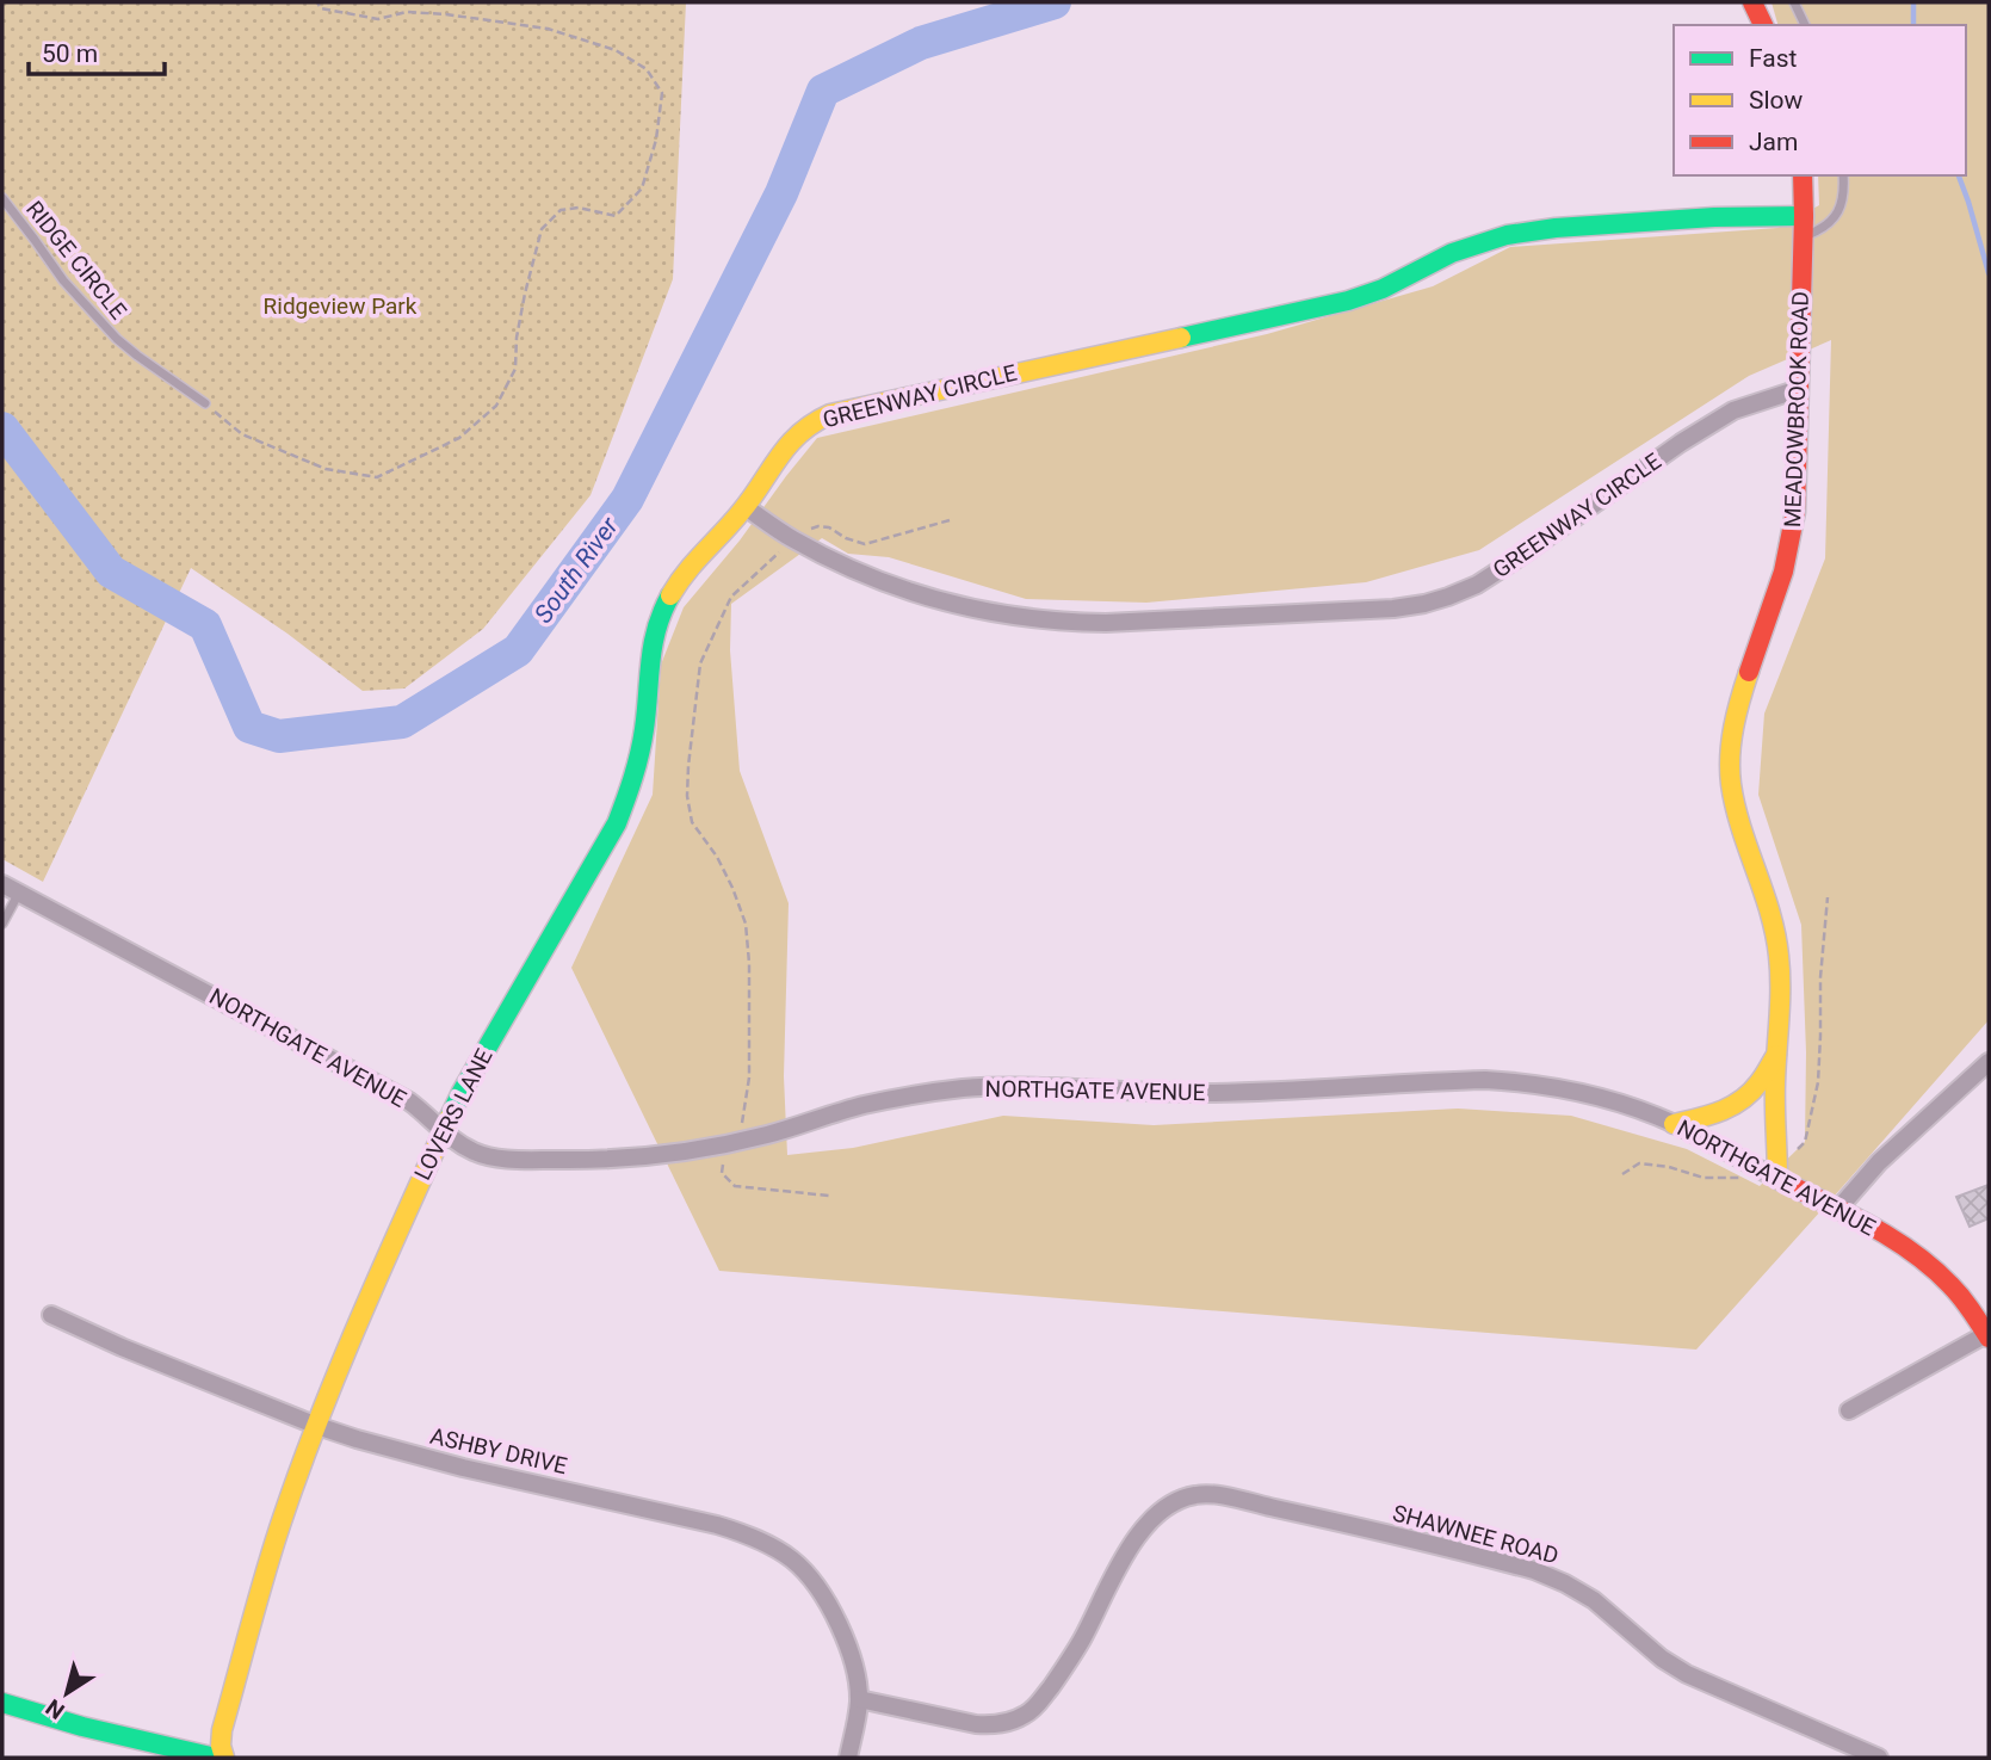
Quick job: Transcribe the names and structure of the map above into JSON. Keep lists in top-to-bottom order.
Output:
{
  "streets": {
    "street": [
      "GREENWAY CIRCLE",
      "MEADOWBROOK ROAD",
      "NORTHGATE AVENUE",
      "LOVERS LANE",
      "ASHBY DRIVE",
      "SHAWNEE ROAD"
    ],
    "lane": ["RIDGE CIRCLE"]
  },
  "crossings": [
    ["GREENWAY CIRCLE", "MEADOWBROOK ROAD"],
    ["GREENWAY CIRCLE", "LOVERS LANE"],
    ["MEADOWBROOK ROAD", "NORTHGATE AVENUE"],
    ["NORTHGATE AVENUE", "LOVERS LANE"],
    ["LOVERS LANE", "ASHBY DRIVE"],
    ["ASHBY DRIVE", "SHAWNEE ROAD"]
  ],
  "water": ["South River"],
  "parks": ["Ridgeview Park"],
  "legend": ["Fast", "Slow", "Jam"],
  "scale_bar": "50 m",
  "north": "bottom left"
}
